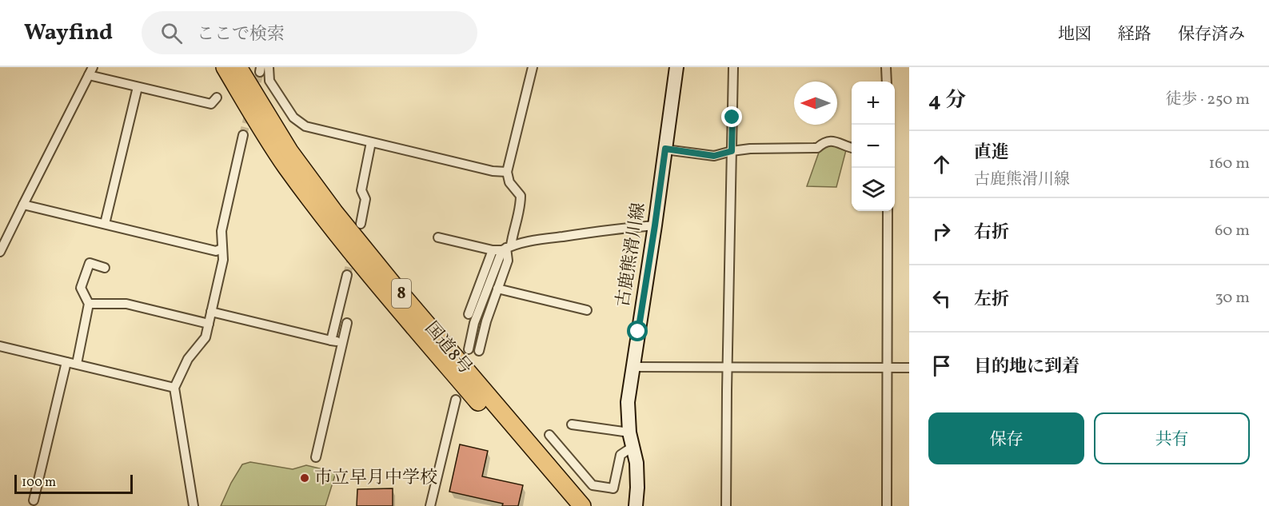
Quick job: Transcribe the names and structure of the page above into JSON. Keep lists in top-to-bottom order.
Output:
{
  "streets": {
    "highway": ["8", "国道8号"],
    "main road": ["古鹿熊滑川線"]
  },
  "places": ["市立早月中学校"],
  "scale_bar": "100 m",
  "north": "left",
  "page": {
    "header": "Wayfind",
    "search": "ここで検索",
    "nav": ["地図", "経路", "保存済み"],
    "heading": ["4 分", "徒歩 · 250 m"],
    "map_buttons": ["+", "−"],
    "list": [
      ["直進", "古鹿熊滑川線", "160 m"],
      ["右折", "60 m"],
      ["左折", "30 m"],
      "目的地に到着"
    ],
    "buttons": ["保存", "共有"],
    "scale": "100 m"
  }
}
